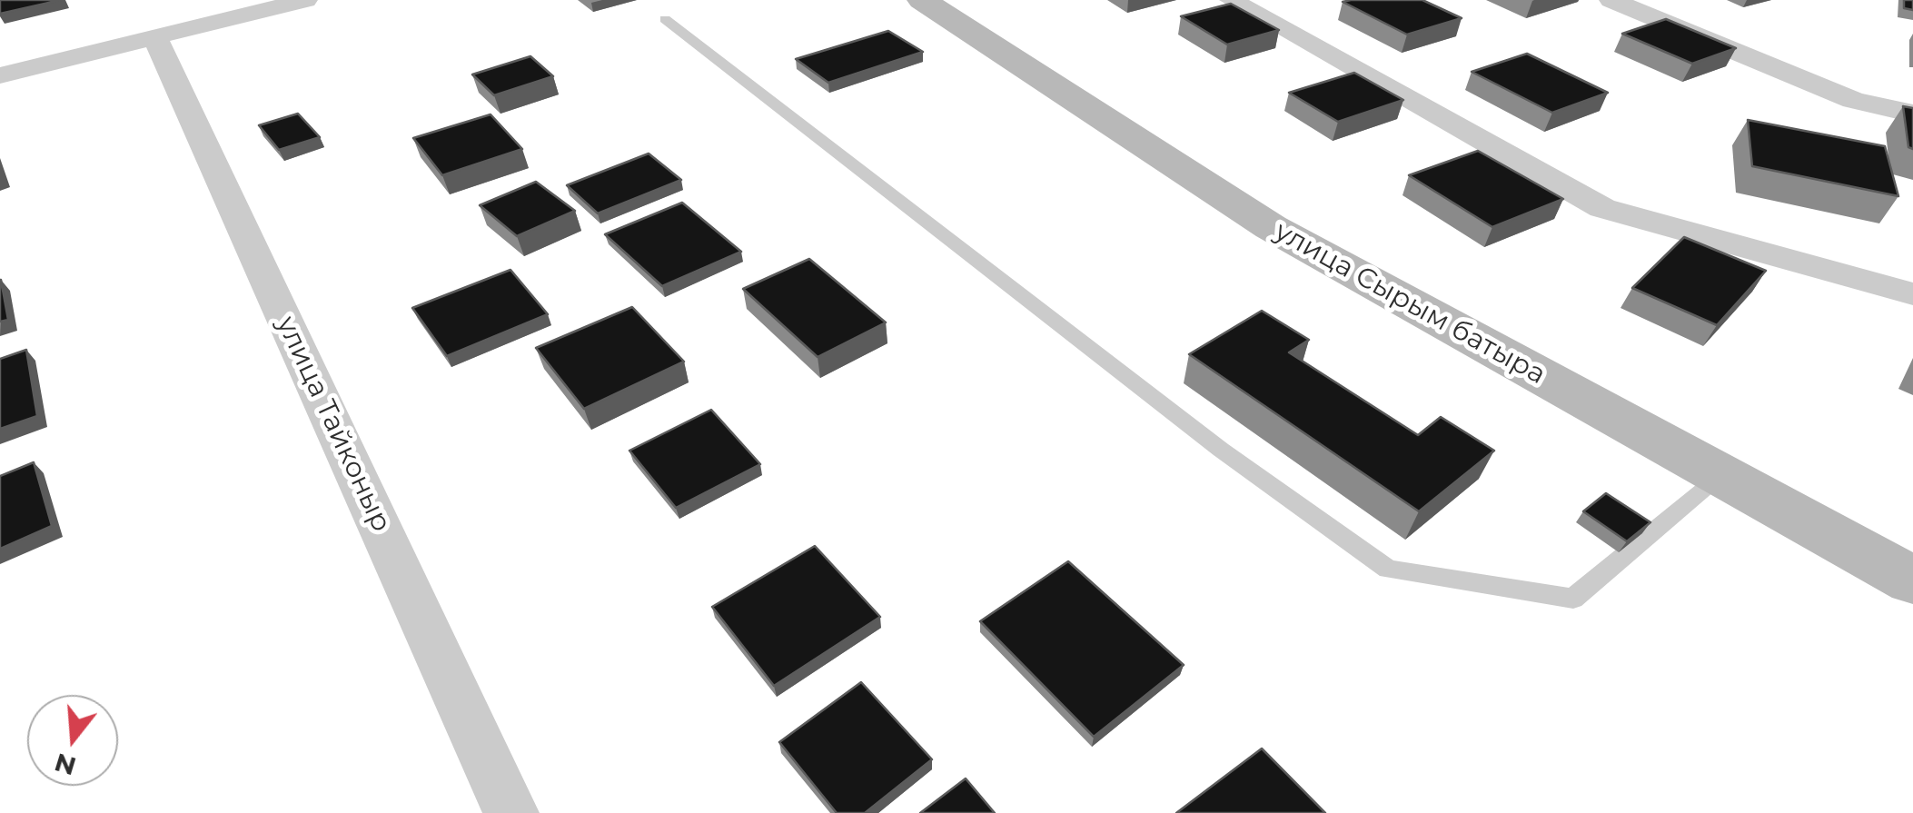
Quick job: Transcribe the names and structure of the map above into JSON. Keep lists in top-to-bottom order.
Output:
{
  "streets": {
    "street": ["улица Сырым батыра", "улица Тайконыр"]
  },
  "north": "bottom"
}
